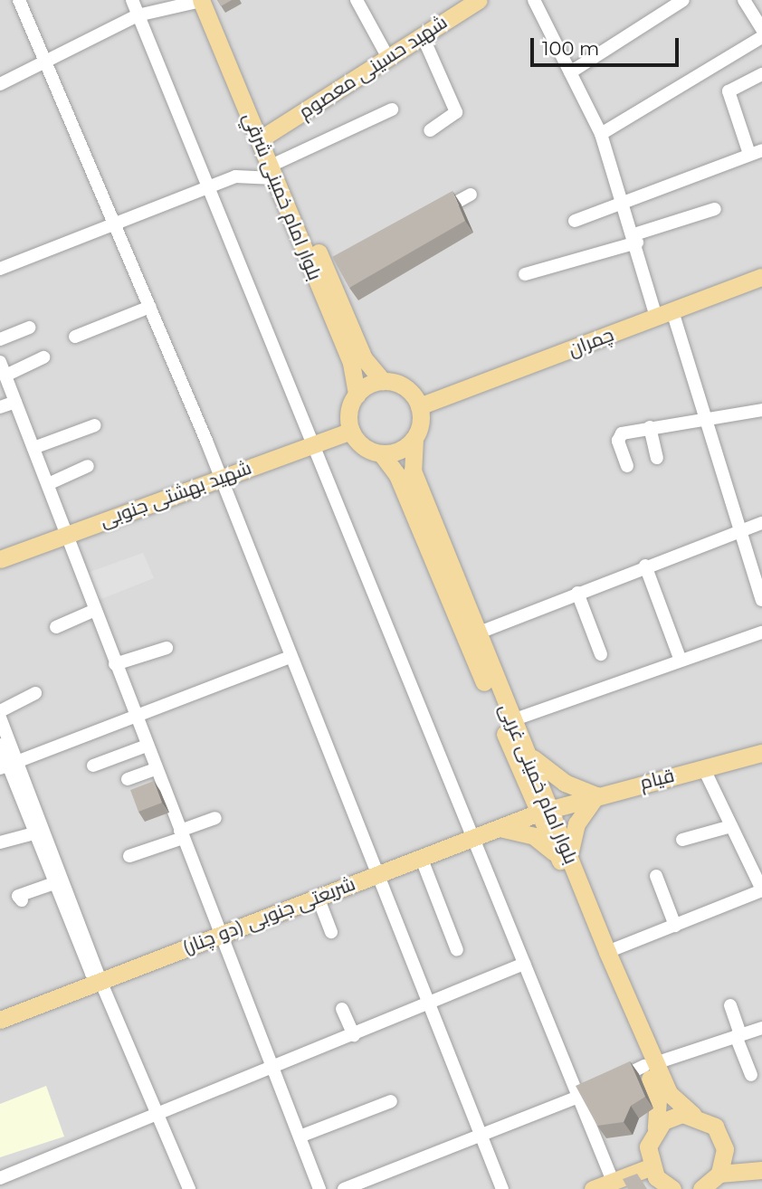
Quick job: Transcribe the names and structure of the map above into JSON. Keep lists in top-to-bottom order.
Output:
{
  "streets": {
    "main road": [
      "شهید حسینی معصوم",
      "بلوار امام خمینی شرقي",
      "چمران",
      "شهید بهشتی جنوبی",
      "قیام",
      "بلوار امام خمینی غربی",
      "شریعتی جنوبی (دو چنار)"
    ]
  },
  "crossings": [
    ["شهید حسینی معصوم", "بلوار امام خمینی شرقي"],
    ["بلوار امام خمینی شرقي", "چمران"],
    ["بلوار امام خمینی شرقي", "شهید بهشتی جنوبی"],
    ["بلوار امام خمینی شرقي", "بلوار امام خمینی غربی"],
    ["چمران", "شهید بهشتی جنوبی"],
    ["چمران", "بلوار امام خمینی غربی"],
    ["شهید بهشتی جنوبی", "بلوار امام خمینی غربی"],
    ["قیام", "بلوار امام خمینی غربی"],
    ["قیام", "شریعتی جنوبی (دو چنار)"],
    ["بلوار امام خمینی غربی", "شریعتی جنوبی (دو چنار)"]
  ],
  "scale_bar": "100 m"
}
